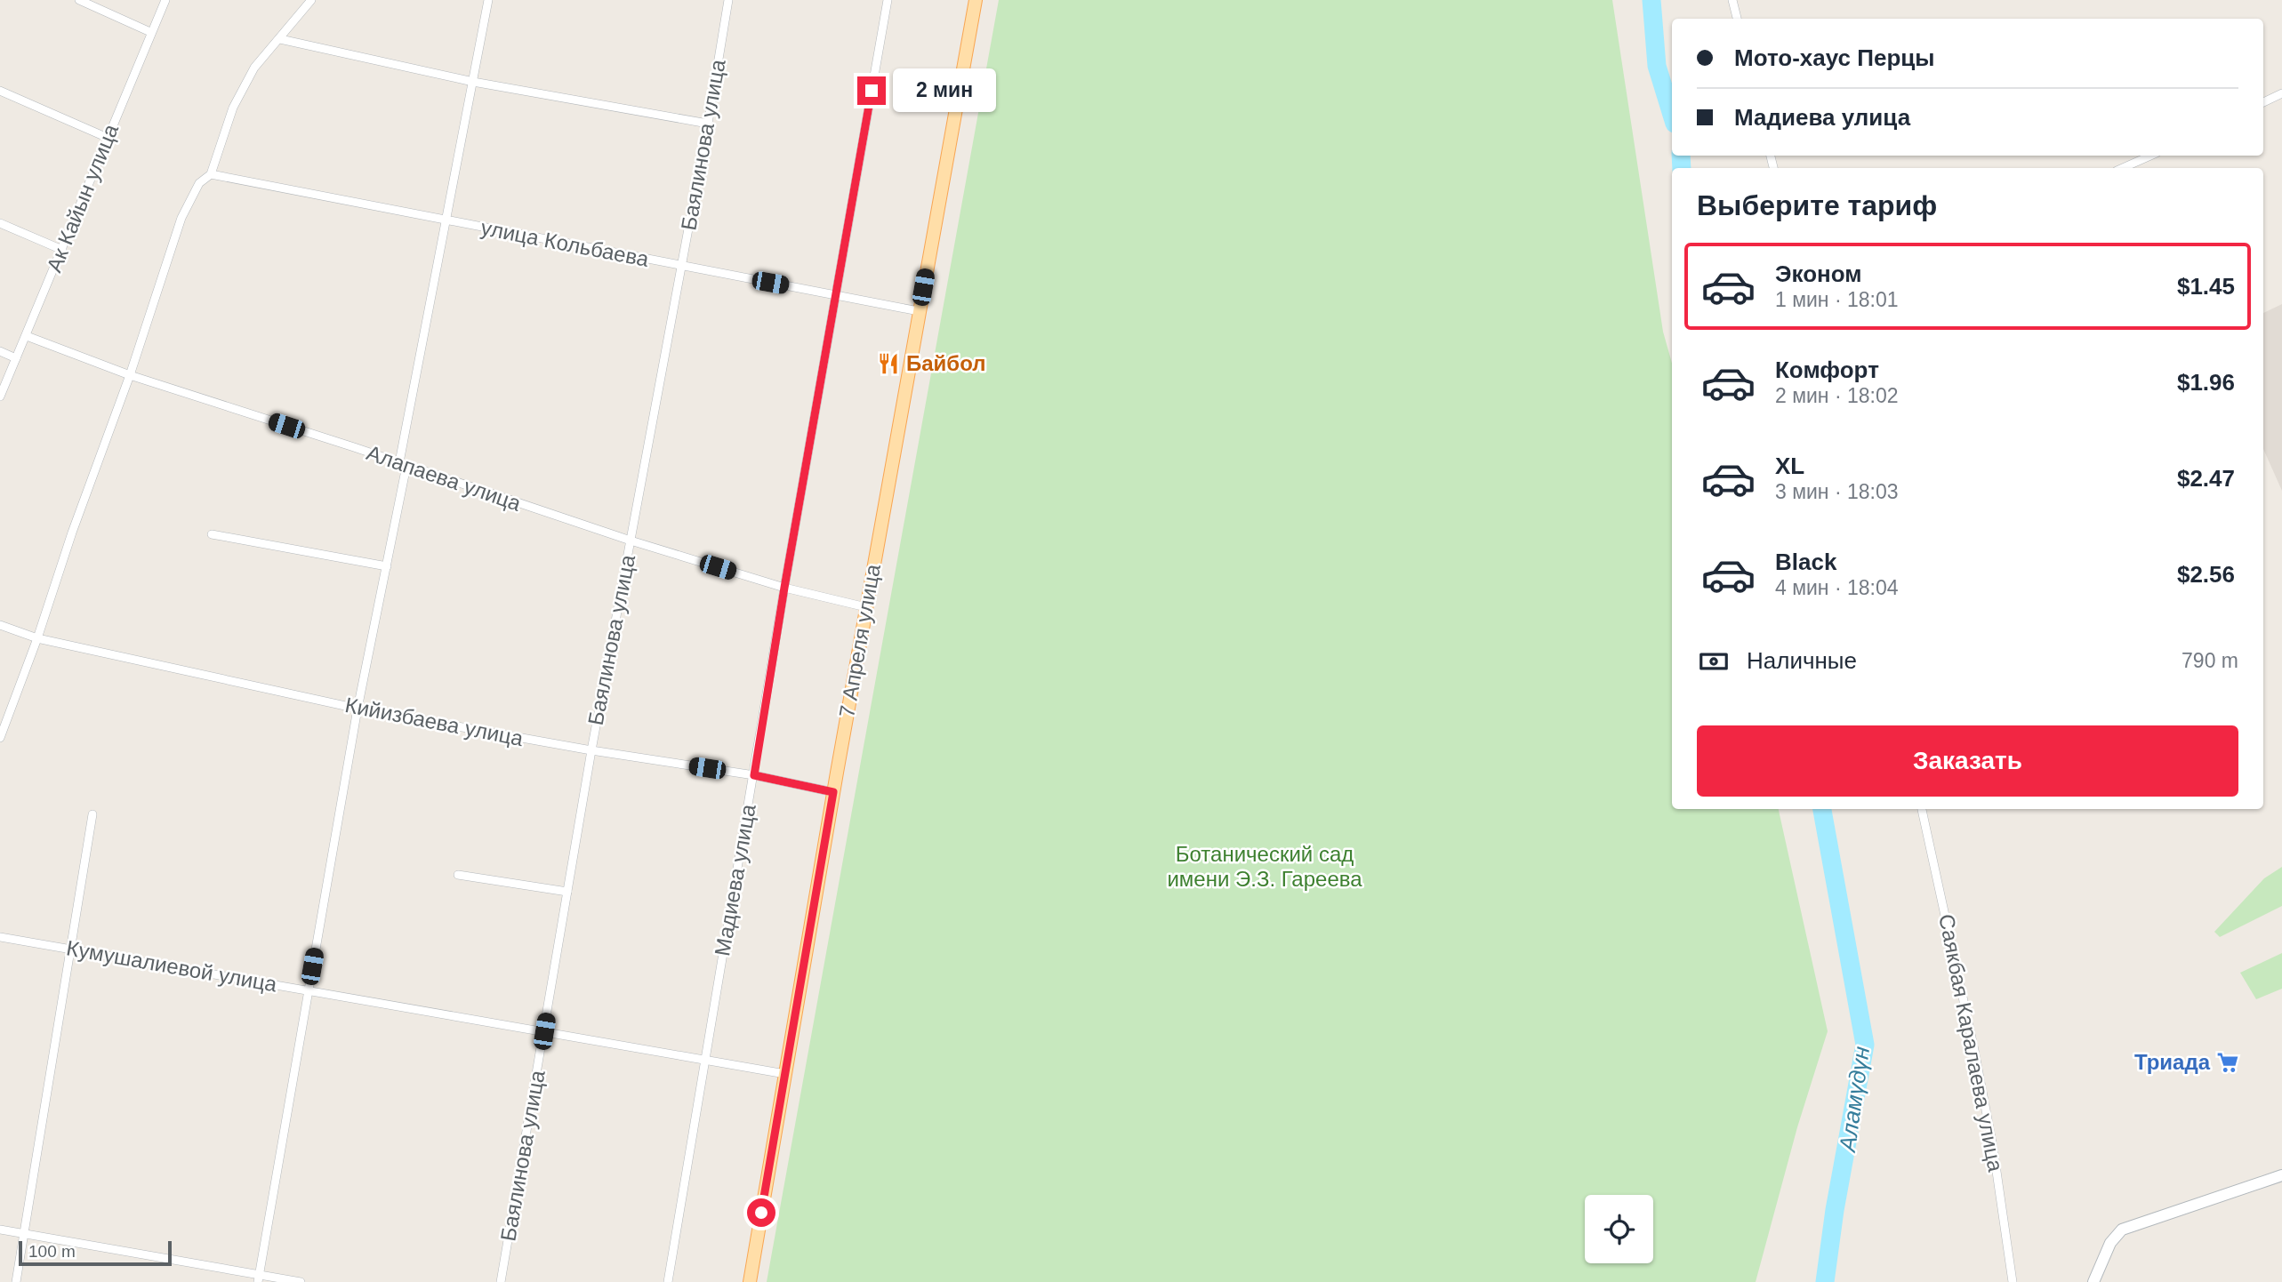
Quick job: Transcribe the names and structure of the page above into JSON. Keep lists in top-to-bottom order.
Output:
{
  "streets": {
    "main road": ["7 Апреля улица"],
    "street": [
      "Баялинова улица",
      "Ак Кайын улица",
      "улица Кольбаева",
      "Алапаева улица",
      "Кийизбаева улица",
      "Мадиева улица",
      "Кумушалиевой улица",
      "Саякбая Каралаева улица"
    ]
  },
  "crossings": [
    ["Баялинова улица", "улица Кольбаева"],
    ["Баялинова улица", "Алапаева улица"],
    ["Баялинова улица", "Кийизбаева улица"],
    ["Баялинова улица", "Кумушалиевой улица"],
    ["Ак Кайын улица", "Алапаева улица"],
    ["улица Кольбаева", "7 Апреля улица"],
    ["улица Кольбаева", "Мадиева улица"],
    ["Алапаева улица", "7 Апреля улица"],
    ["Алапаева улица", "Мадиева улица"],
    ["7 Апреля улица", "Кийизбаева улица"],
    ["7 Апреля улица", "Кумушалиевой улица"],
    ["Кийизбаева улица", "Мадиева улица"],
    ["Мадиева улица", "Кумушалиевой улица"]
  ],
  "water": ["Аламүдүн"],
  "parks": ["Ботанический сад имени Э.З. Гареева"],
  "places": {
    "restaurant": ["Байбол"],
    "supermarket": ["Триада"]
  },
  "scale_bar": "100 m",
  "page": {
    "banner": ["Мото-хаус Перцы", "Мадиева улица"],
    "bubble": "2 мин",
    "heading": "Выберите тариф",
    "list": [
      {
        "name": "Эконом",
        "note": "1 мин · 18:01",
        "value": "$1.45"
      },
      {
        "name": "Комфорт",
        "note": "2 мин · 18:02",
        "value": "$1.96"
      },
      {
        "name": "XL",
        "note": "3 мин · 18:03",
        "value": "$2.47"
      },
      {
        "name": "Black",
        "note": "4 мин · 18:04",
        "value": "$2.56"
      }
    ],
    "pay": ["Наличные", "790 m"],
    "buttons": "Заказать",
    "scale": "100 m"
  }
}
